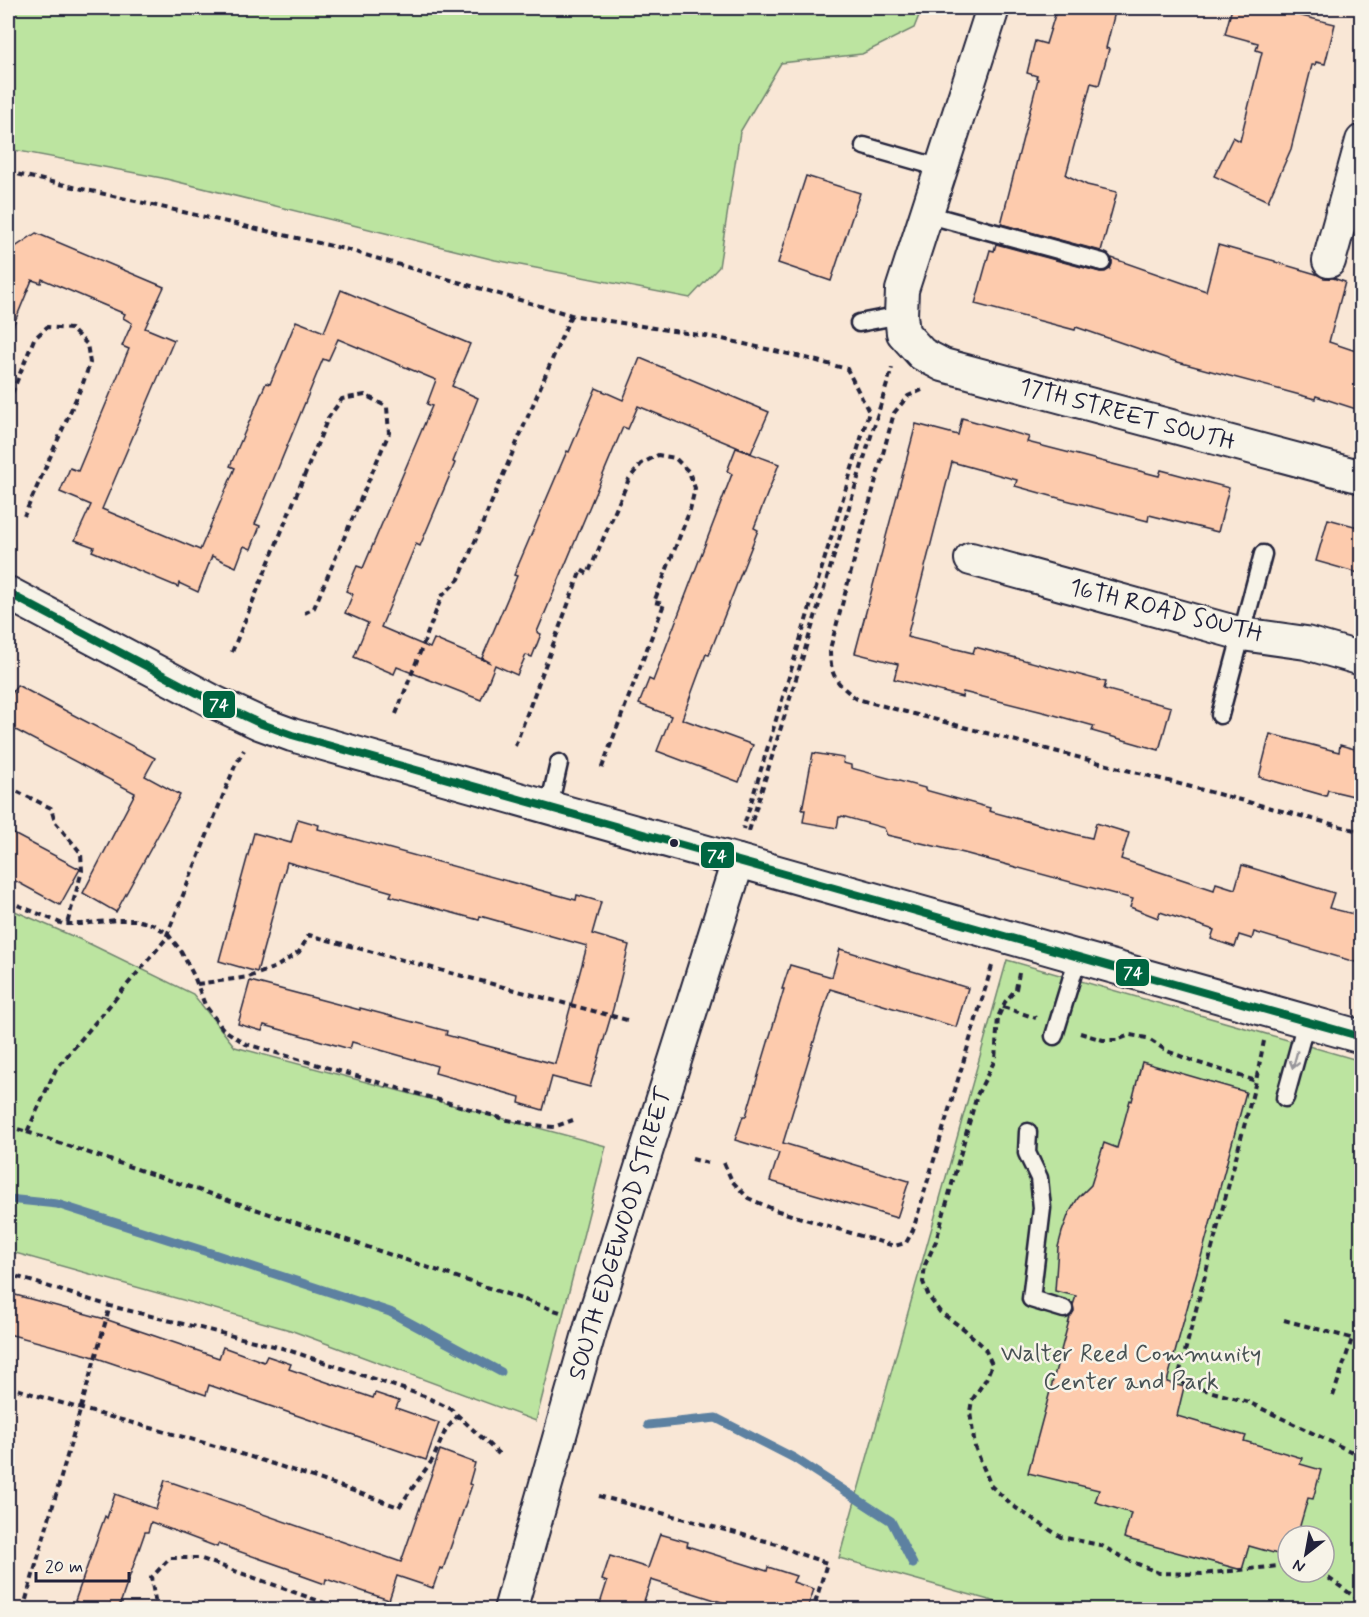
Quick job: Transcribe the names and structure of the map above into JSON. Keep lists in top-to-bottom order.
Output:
{
  "streets": {
    "street": ["17TH STREET SOUTH", "16TH ROAD SOUTH", "SOUTH EDGEWOOD STREET"]
  },
  "parks": ["Walter Reed Community Center and Park"],
  "lines": ["transit line 74"],
  "scale_bar": "20 m",
  "north": "bottom left"
}
